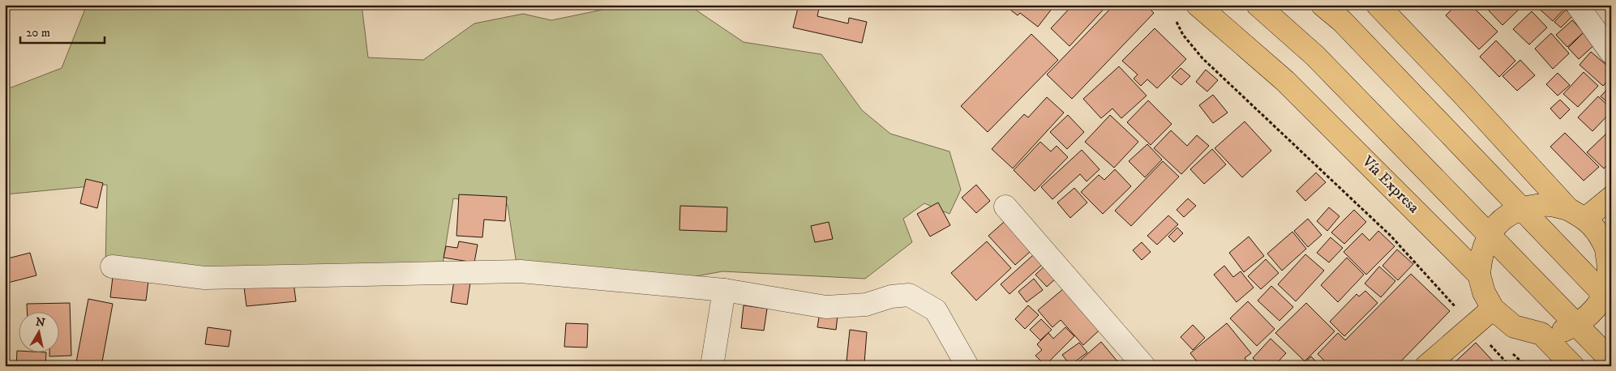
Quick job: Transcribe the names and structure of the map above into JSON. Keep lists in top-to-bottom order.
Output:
{
  "streets": {
    "main road": ["Vía Expresa"]
  },
  "scale_bar": "20 m",
  "north": "top"
}
